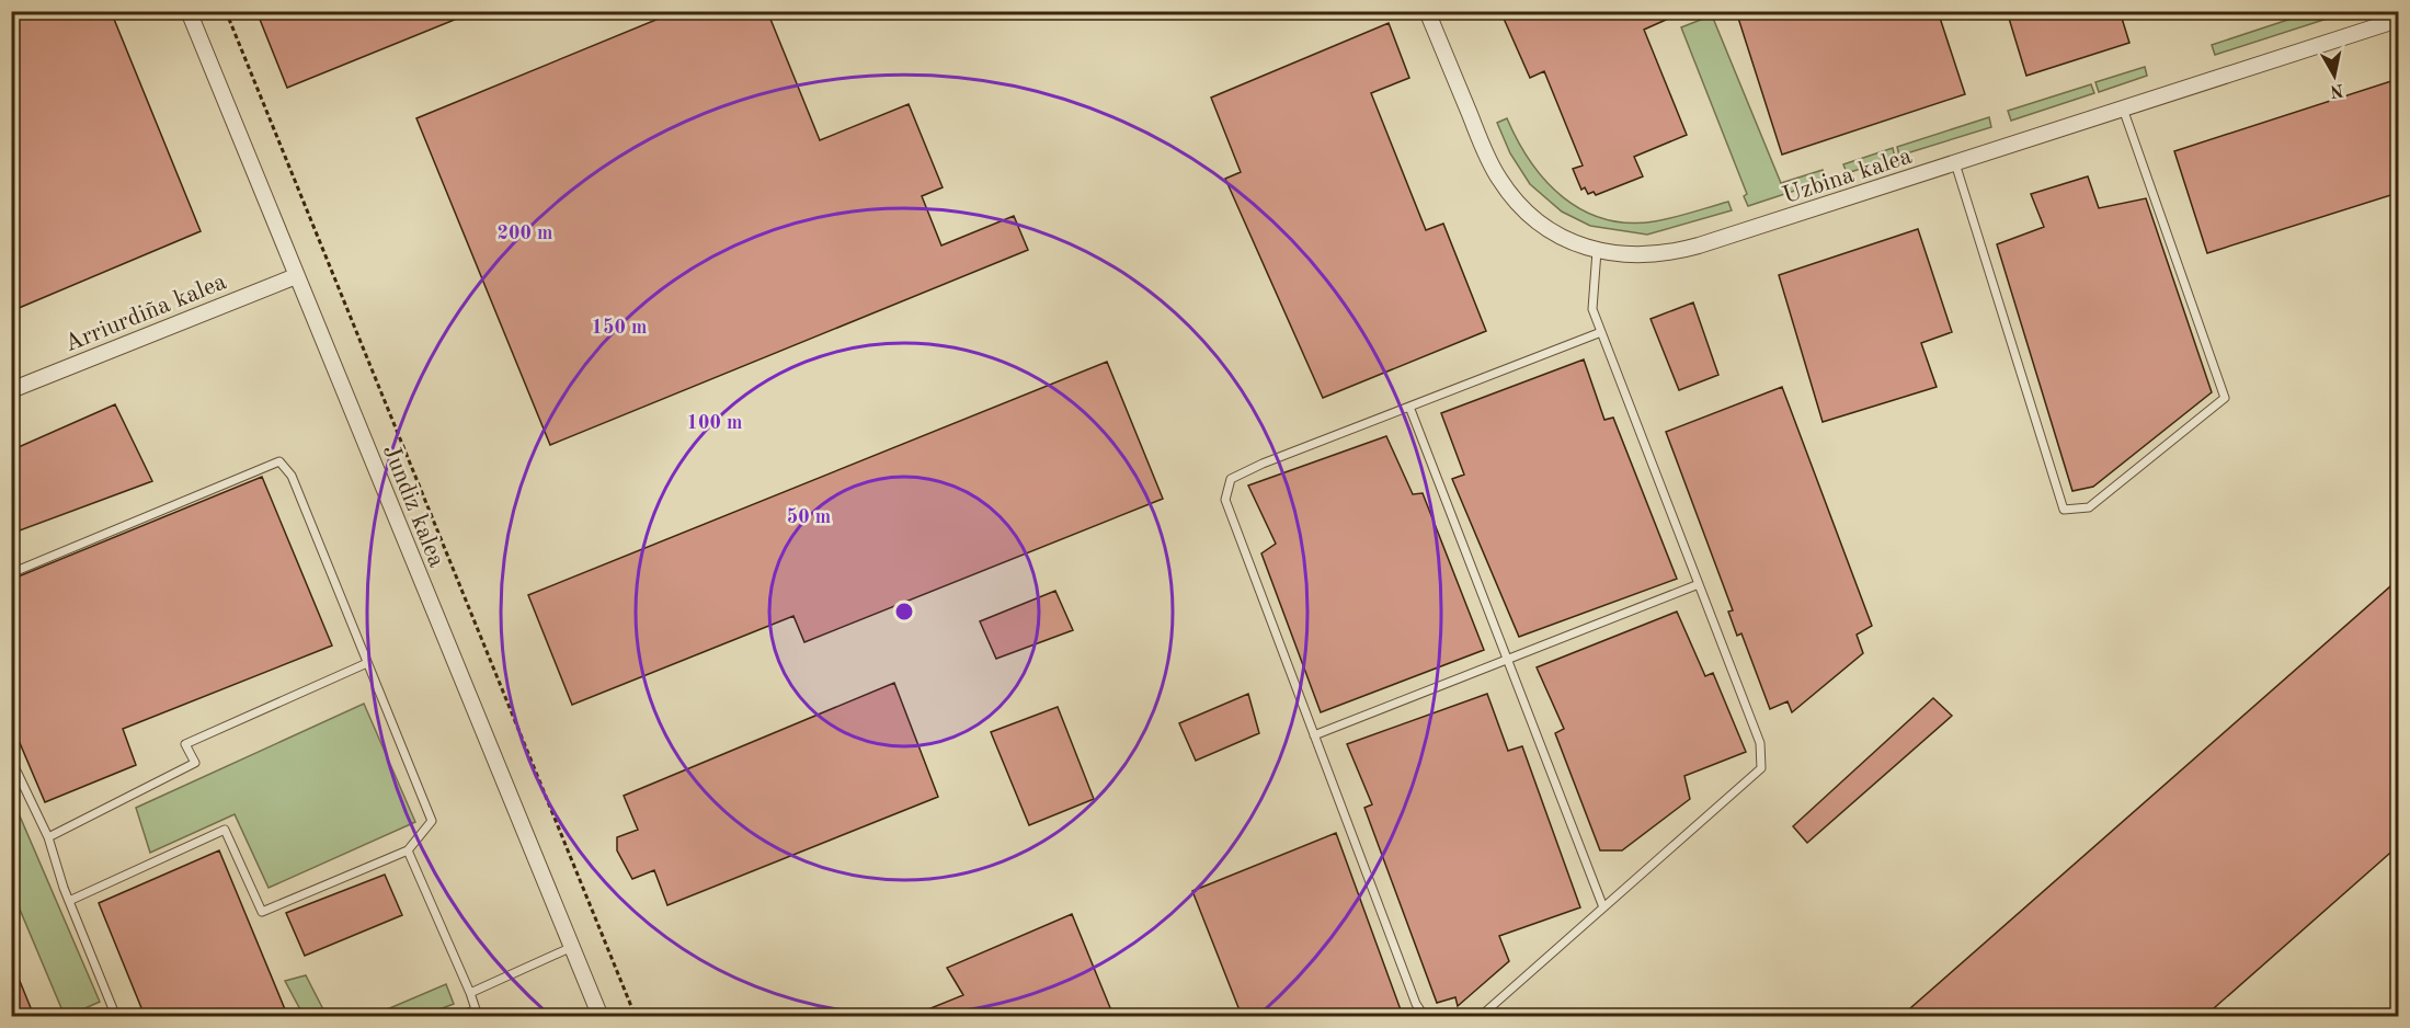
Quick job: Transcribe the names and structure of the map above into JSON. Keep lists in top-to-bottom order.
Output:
{
  "streets": {
    "street": ["Uzbina kalea", "Arriurdiña kalea", "Jundiz kalea"]
  },
  "crossings": [
    ["Arriurdiña kalea", "Jundiz kalea"]
  ],
  "north": "bottom",
  "rings": [
    "200 m",
    "150 m",
    "100 m",
    "50 m"
  ]
}
